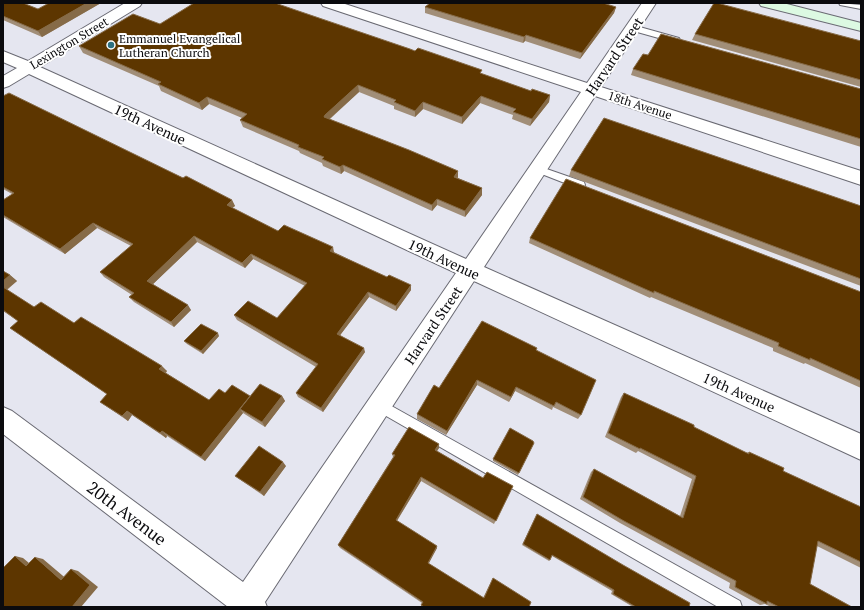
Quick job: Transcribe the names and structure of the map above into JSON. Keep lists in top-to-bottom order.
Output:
{
  "streets": {
    "street": [
      "Lexington Street",
      "Harvard Street",
      "18th Avenue",
      "19th Avenue",
      "20th Avenue"
    ]
  },
  "crossings": [
    ["Lexington Street", "19th Avenue"],
    ["Harvard Street", "18th Avenue"],
    ["Harvard Street", "19th Avenue"],
    ["Harvard Street", "20th Avenue"]
  ],
  "places": ["Emmanuel Evangelical Lutheran Church"]
}
